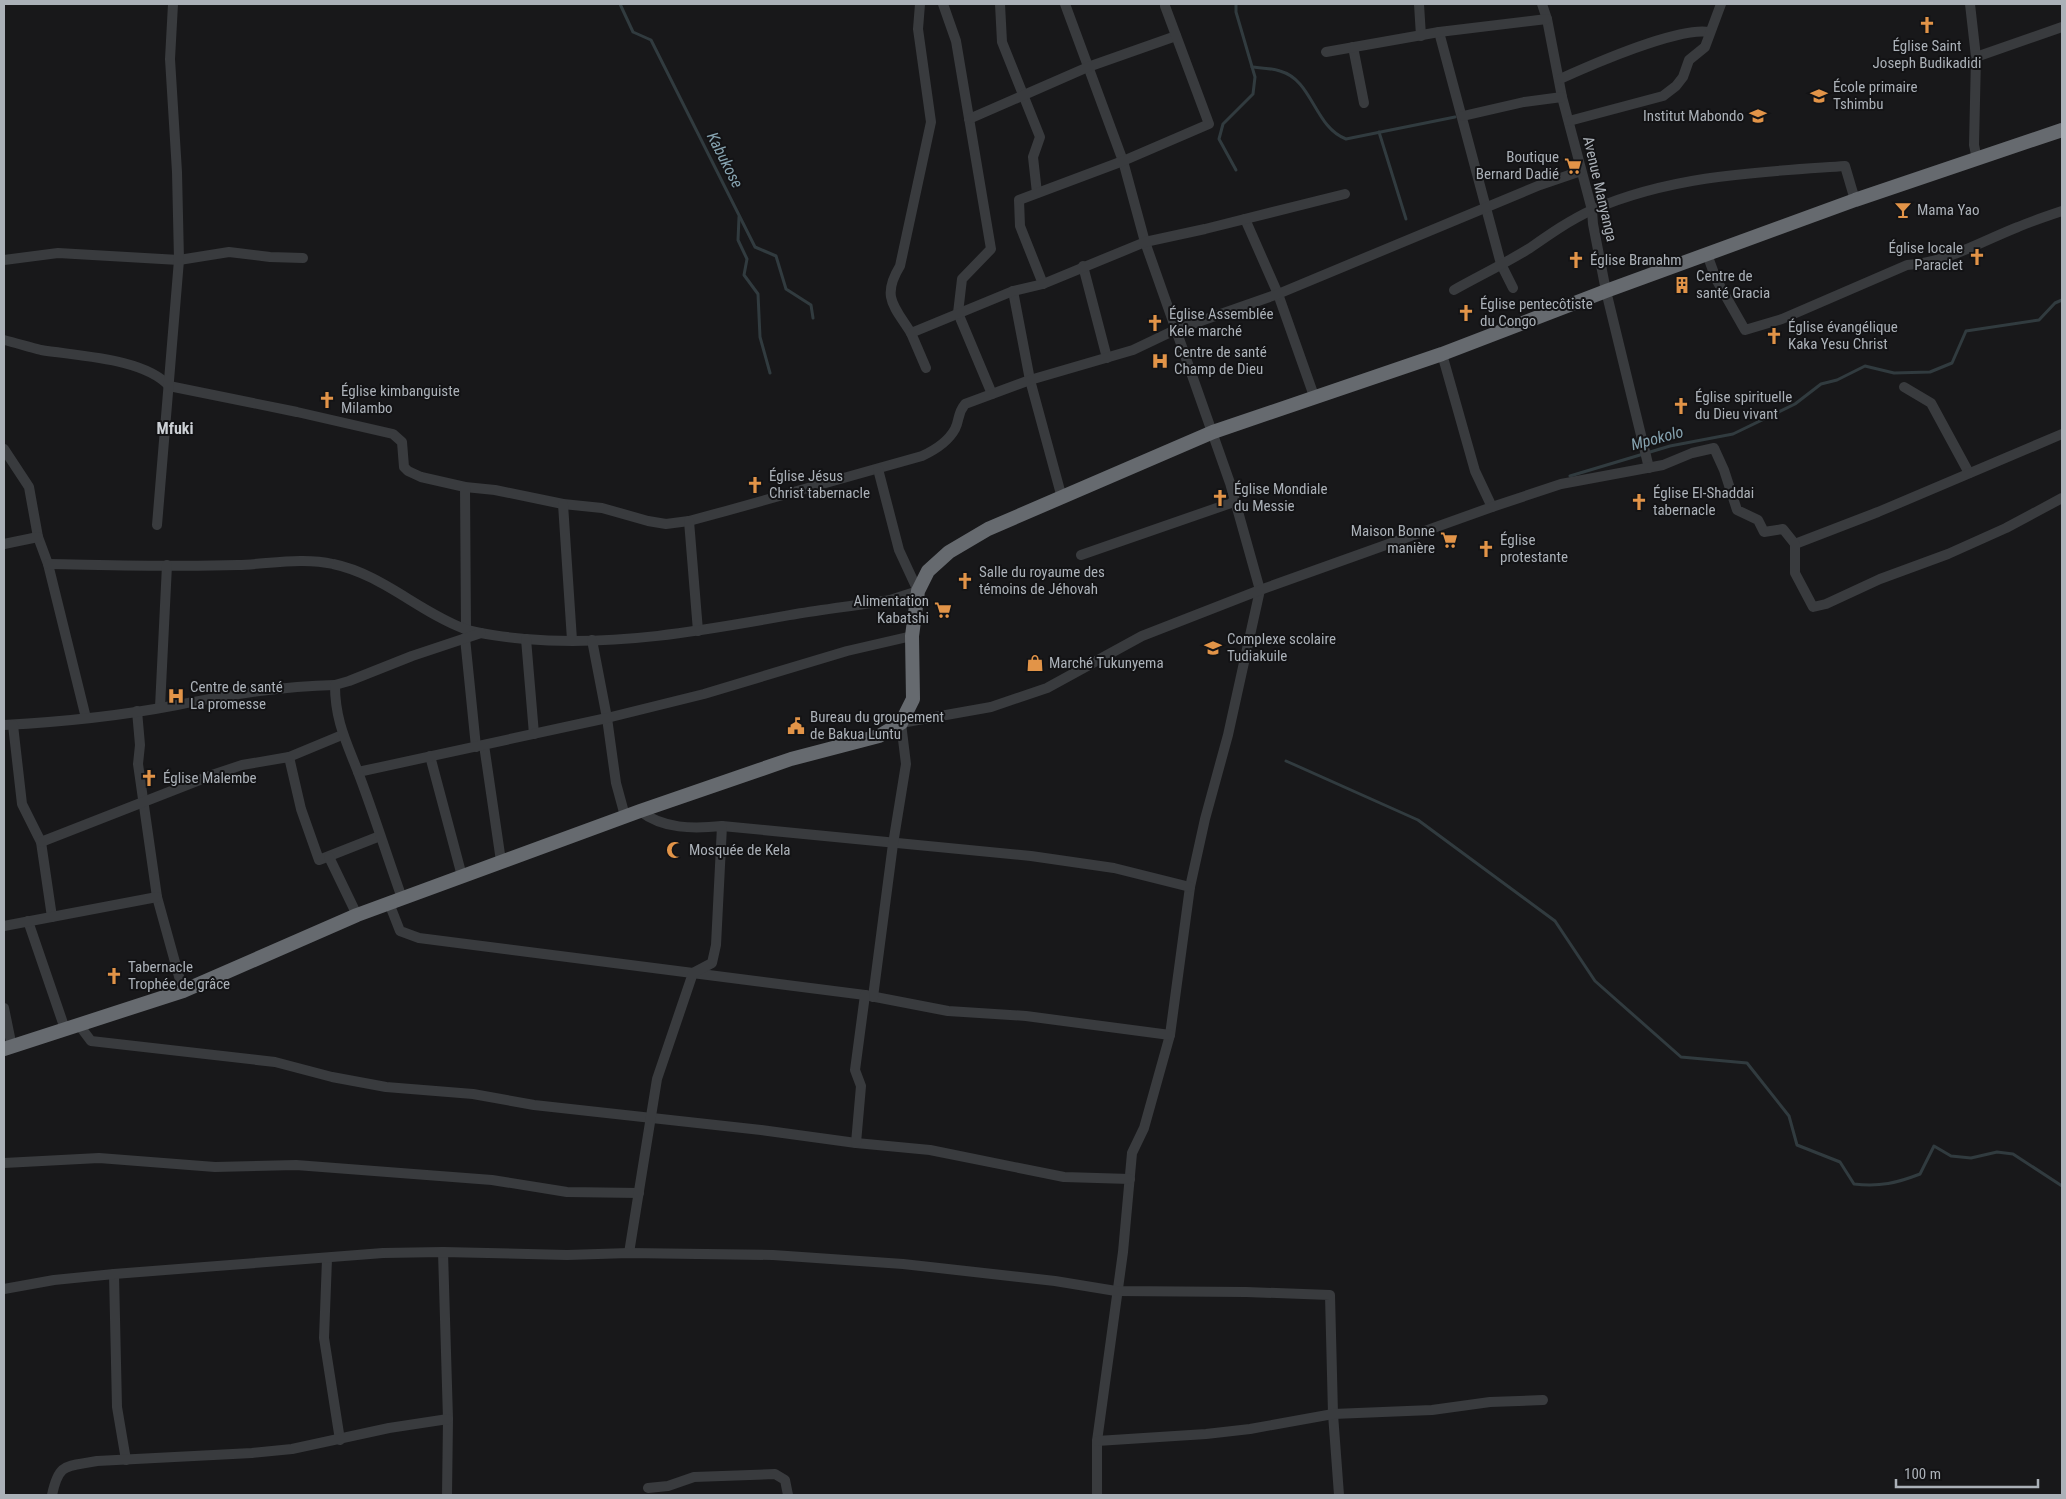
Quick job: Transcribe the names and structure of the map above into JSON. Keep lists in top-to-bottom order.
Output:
{
  "streets": {
    "street": ["Avenue Manyanga"]
  },
  "districts": ["Mfuki"],
  "water": ["Kabukose", "Mpokolo"],
  "places": {
    "church": [
      "Église Saint Joseph Budikadidi",
      "Église locale Paraclet",
      "Église Branahm",
      "Église pentecôtiste du Congo",
      "Église Assemblée Kele marché",
      "Église évangélique Kaka Yesu Christ",
      "Église kimbanguiste Milambo",
      "Église spirituelle du Dieu vivant",
      "Église Jésus Christ tabernacle",
      "Église Mondiale du Messie",
      "Église El-Shaddai tabernacle",
      "Église protestante",
      "Salle du royaume des témoins de Jéhovah",
      "Église Malembe",
      "Tabernacle Trophée de grâce"
    ],
    "school or university": ["École primaire Tshimbu", "Institut Mabondo", "Complexe scolaire Tudiakuile"],
    "supermarket": ["Boutique Bernard Dadié", "Maison Bonne manière", "Alimentation Kabatshi"],
    "bar": ["Mama Yao"],
    "building": ["Centre de santé Gracia"],
    "hospital": ["Centre de santé Champ de Dieu", "Centre de santé La promesse"],
    "shop": ["Marché Tukunyema"],
    "public building": ["Bureau du groupement de Bakua Luntu"],
    "mosque": ["Mosquée de Kela"]
  },
  "scale_bar": "100 m"
}
